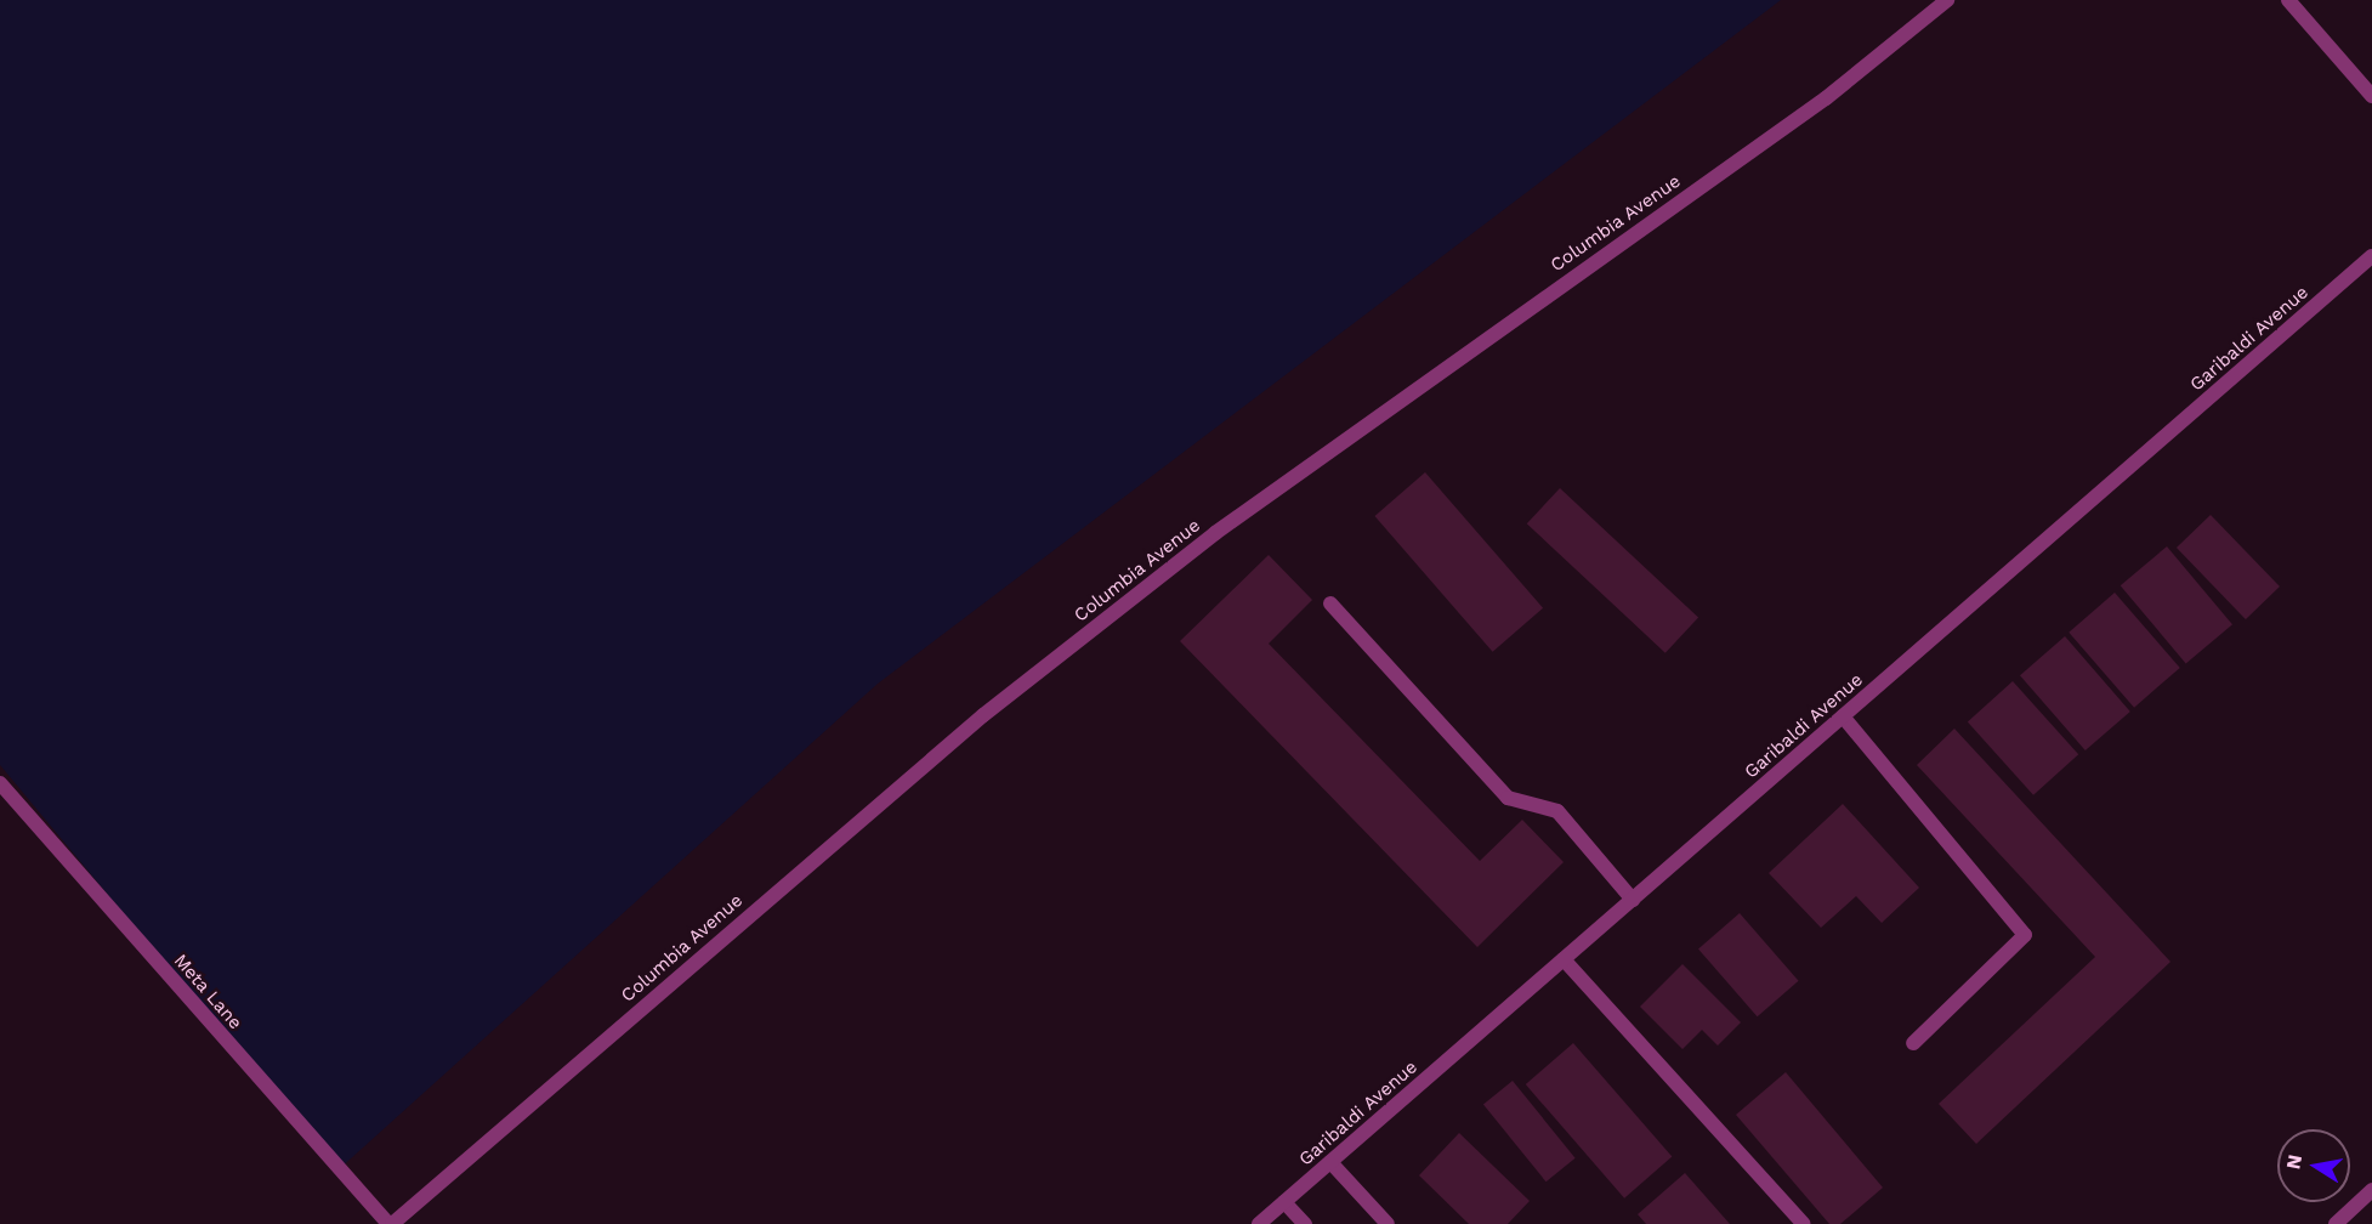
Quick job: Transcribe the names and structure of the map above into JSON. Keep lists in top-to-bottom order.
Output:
{
  "streets": {
    "street": ["Columbia Avenue", "Garibaldi Avenue", "Meta Lane"]
  },
  "crossings": [
    ["Columbia Avenue", "Meta Lane"]
  ],
  "north": "left"
}
